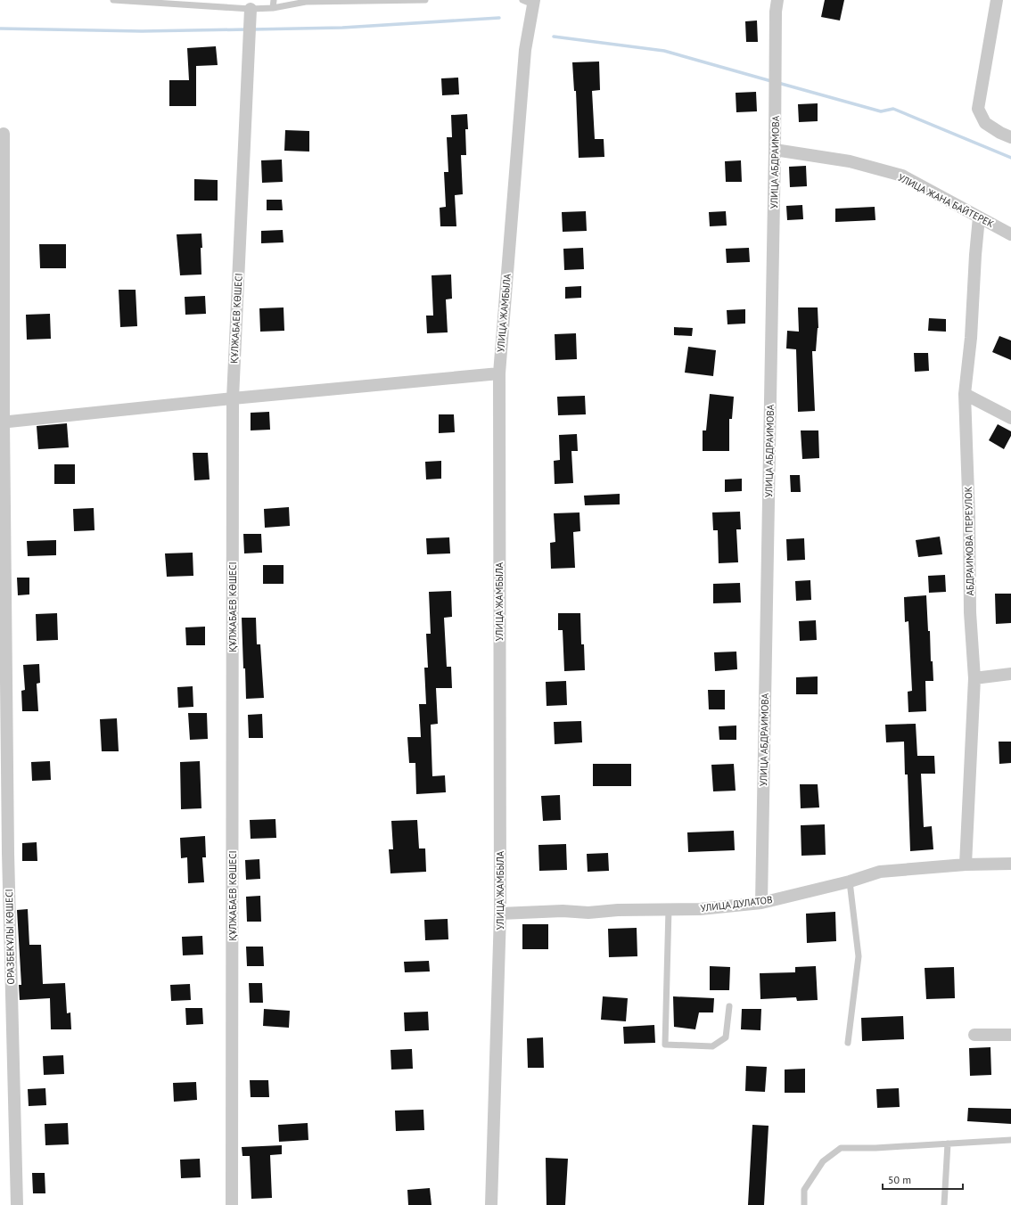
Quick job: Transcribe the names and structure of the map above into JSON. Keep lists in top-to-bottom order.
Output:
{
  "streets": {
    "street": [
      "УЛИЦА АБДРАИМОВА",
      "УЛИЦА ЖАНА БАЙТЕРЕК",
      "УЛИЦА ЖАМБЫЛА",
      "ҚҰЛЖАБАЕВ КӨШЕСІ",
      "АБДРАИМОВА ПЕРЕУЛОК",
      "УЛИЦА ДУЛАТОВ",
      "ОРАЗБЕКҰЛЫ КӨШЕСІ"
    ]
  },
  "crossings": [
    ["УЛИЦА АБДРАИМОВА", "УЛИЦА ЖАНА БАЙТЕРЕК"],
    ["УЛИЦА АБДРАИМОВА", "УЛИЦА ДУЛАТОВ"],
    ["УЛИЦА ЖАНА БАЙТЕРЕК", "АБДРАИМОВА ПЕРЕУЛОК"],
    ["УЛИЦА ЖАМБЫЛА", "УЛИЦА ДУЛАТОВ"],
    ["АБДРАИМОВА ПЕРЕУЛОК", "УЛИЦА ДУЛАТОВ"]
  ],
  "scale_bar": "50 m"
}
